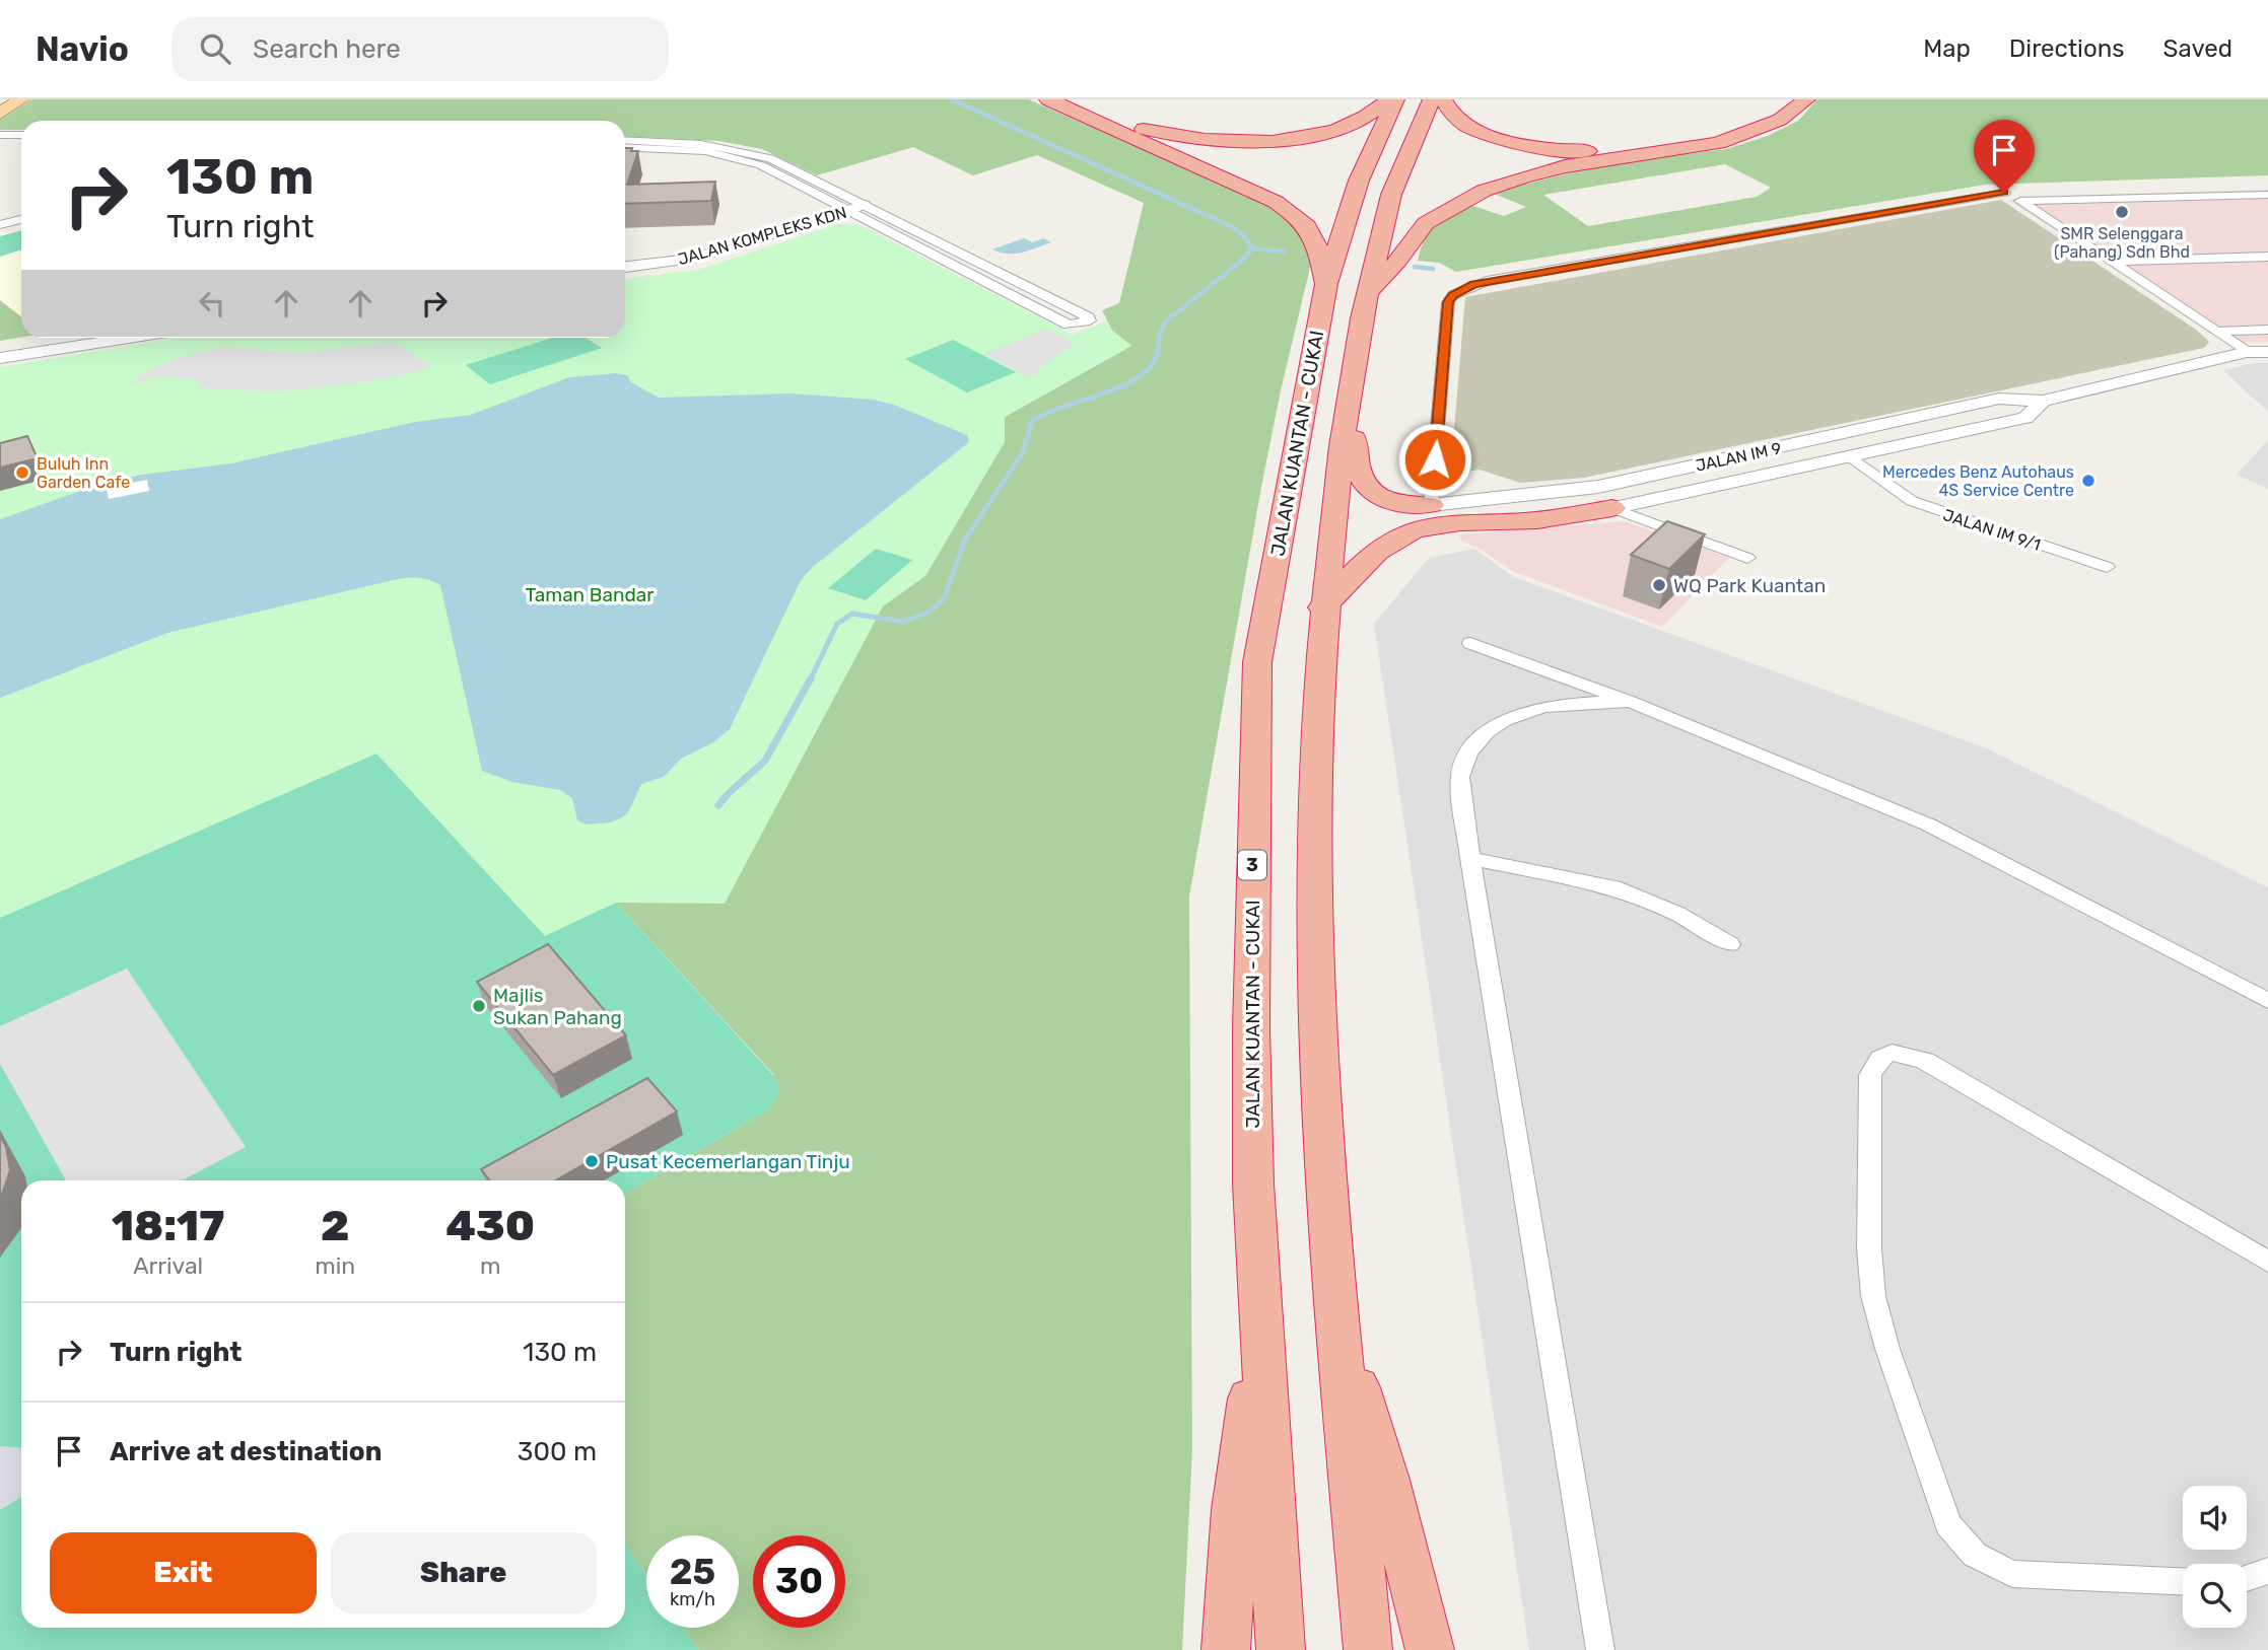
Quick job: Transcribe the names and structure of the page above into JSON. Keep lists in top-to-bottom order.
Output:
{
  "streets": {
    "highway": ["JALAN KUANTAN - CUKAI", "3"],
    "street": ["JALAN KOMPLEKS KDN", "JALAN IM 9", "JALAN IM 9/1"]
  },
  "crossings": [
    ["JALAN IM 9", "JALAN IM 9/1"]
  ],
  "parks": ["Taman Bandar"],
  "places": [
    "SMR Selenggara (Pahang) Sdn Bhd",
    "Buluh Inn Garden Cafe",
    "Mercedes Benz Autohaus 4S Service Centre",
    "WQ Park Kuantan",
    "Majlis Sukan Pahang",
    "Pusat Kecemerlangan Tinju"
  ],
  "page": {
    "header": "Navio",
    "search": "Search here",
    "nav": ["Map", "Directions", "Saved"],
    "turn": ["130 m", "Turn right"],
    "eta": [
      "18:17",
      "Arrival",
      "2",
      "min",
      "430",
      "m"
    ],
    "list": [
      {
        "name": "Turn right",
        "value": "130 m"
      },
      {
        "name": "Arrive at destination",
        "value": "300 m"
      }
    ],
    "buttons": ["Exit", "Share"],
    "speed": "25 km/h",
    "limit": "30"
  }
}
